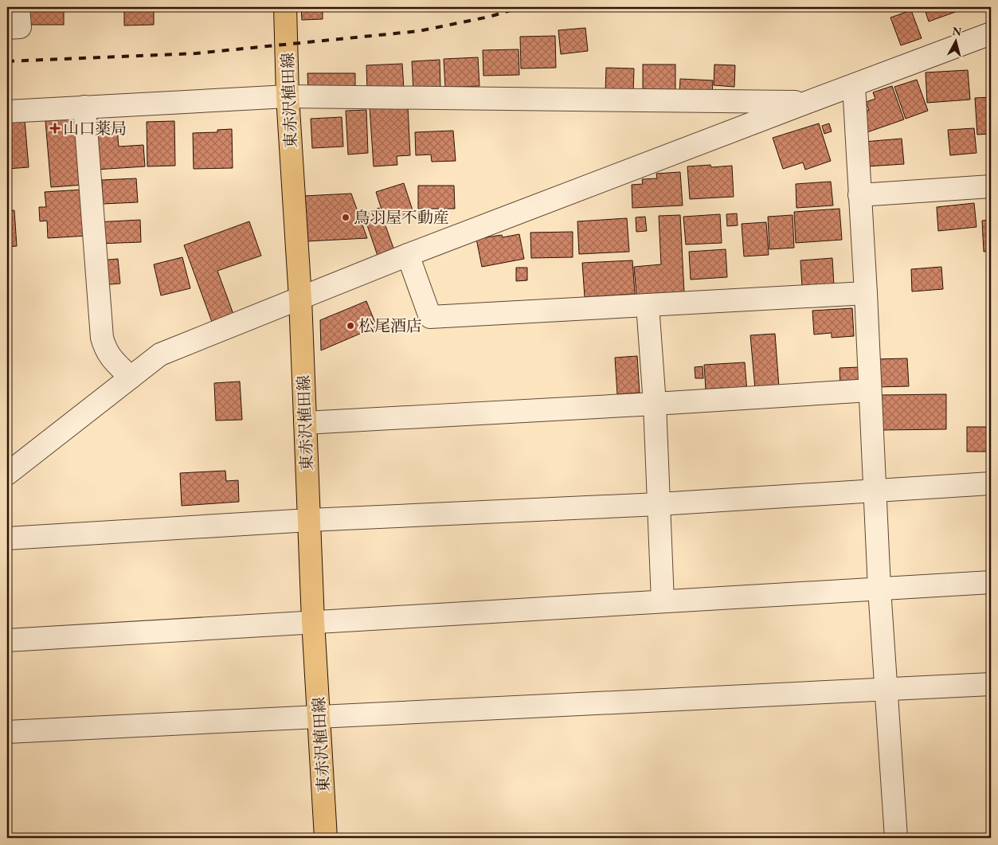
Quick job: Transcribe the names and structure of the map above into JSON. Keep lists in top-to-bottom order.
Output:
{
  "streets": {
    "main road": ["東赤沢植田線"]
  },
  "places": {
    "health": ["山口薬局"],
    "other": ["鳥羽屋不動産", "松尾酒店"]
  },
  "north": "top"
}
